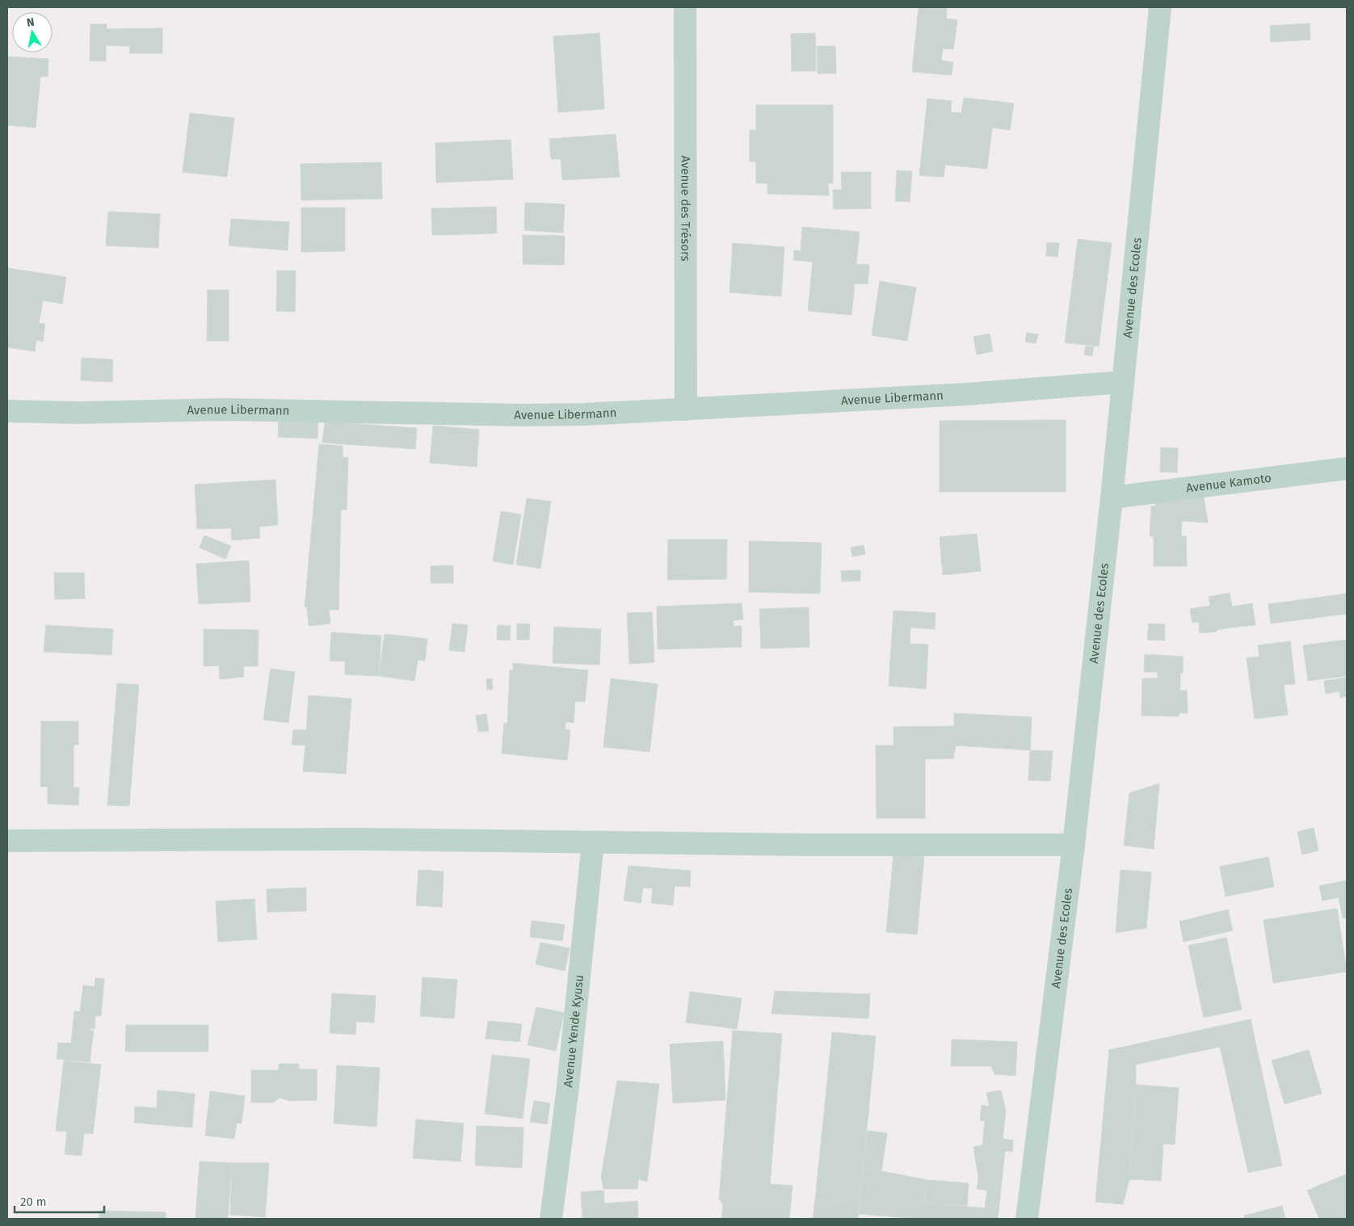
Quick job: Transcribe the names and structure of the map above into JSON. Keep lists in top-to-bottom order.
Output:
{
  "streets": {
    "street": [
      "Avenue des Trésors",
      "Avenue des Ecoles",
      "Avenue Libermann",
      "Avenue Kamoto",
      "Avenue Yende Kyusu"
    ]
  },
  "crossings": [
    ["Avenue des Trésors", "Avenue Libermann"],
    ["Avenue des Ecoles", "Avenue Libermann"],
    ["Avenue des Ecoles", "Avenue Kamoto"]
  ],
  "scale_bar": "20 m",
  "north": "top"
}
